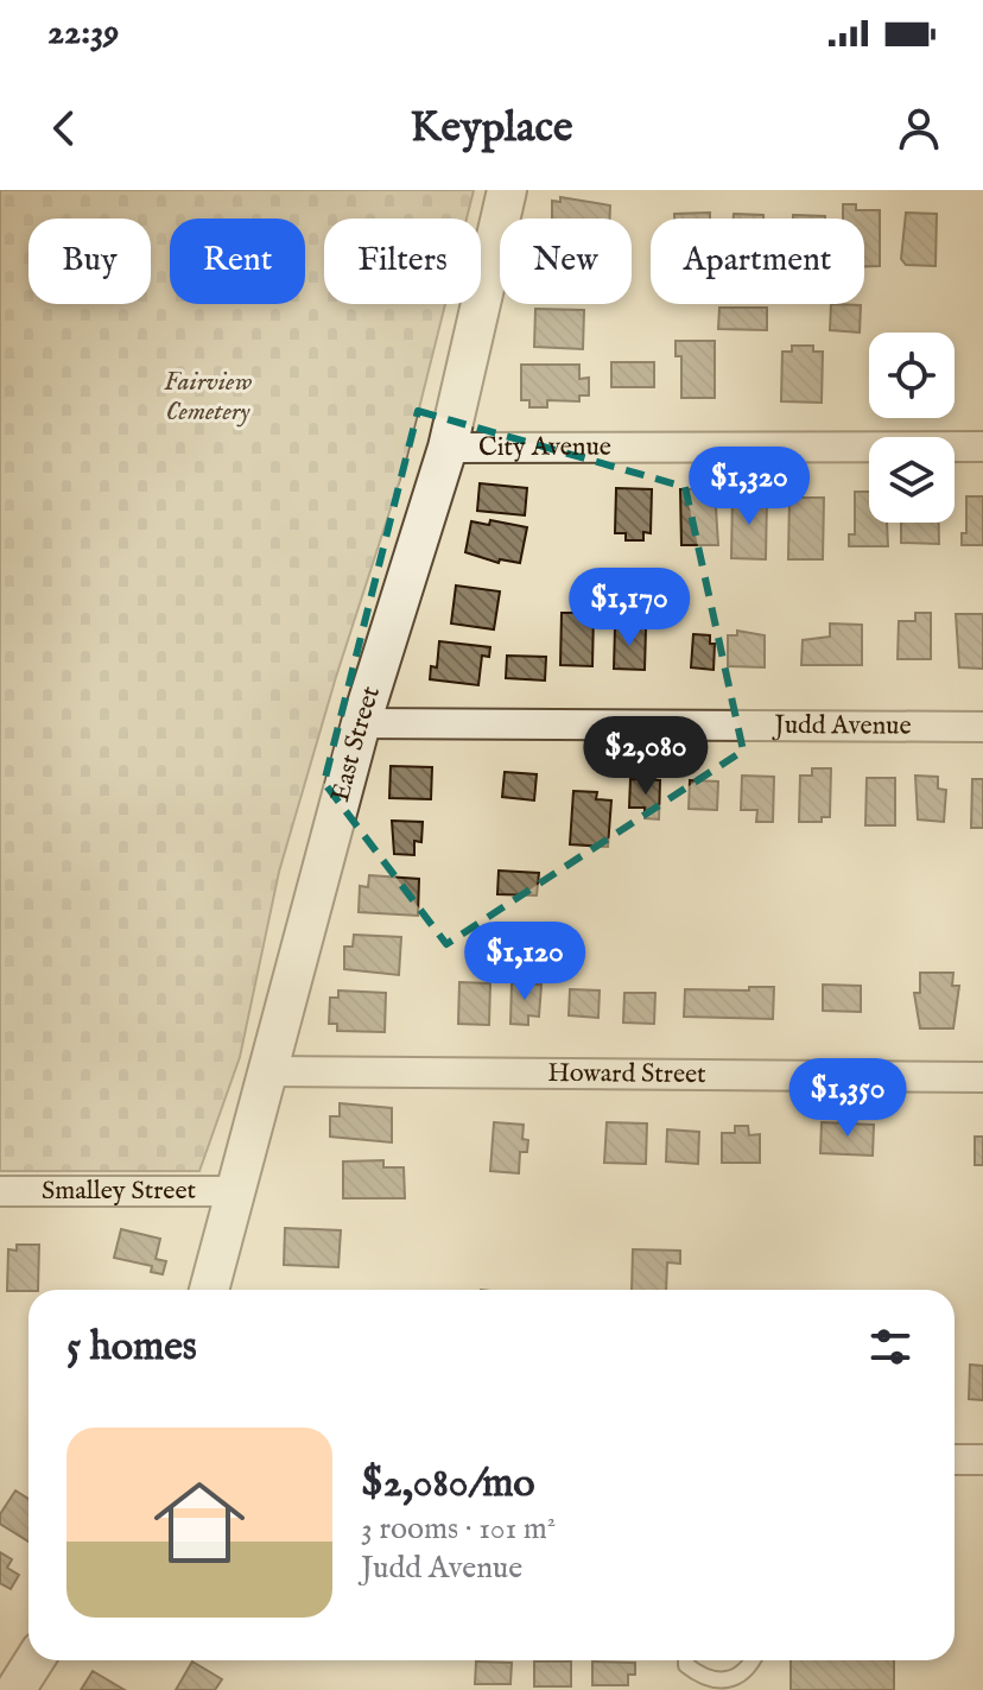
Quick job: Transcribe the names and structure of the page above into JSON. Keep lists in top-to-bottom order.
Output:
{
  "streets": {
    "street": [
      "City Avenue",
      "Judd Avenue",
      "East Street",
      "Howard Street",
      "Smalley Street"
    ]
  },
  "crossings": [
    ["City Avenue", "East Street"],
    ["Judd Avenue", "East Street"],
    ["East Street", "Howard Street"],
    ["East Street", "Smalley Street"]
  ],
  "parks": ["Fairview Cemetery"],
  "page": {
    "status": "22:39",
    "header": "Keyplace",
    "chip": [
      "Buy",
      "Rent",
      "Filters",
      "New",
      "Apartment"
    ],
    "price": [
      "$1,320",
      "$1,170",
      "$2,080",
      "$1,120",
      "$1,350"
    ],
    "heading": "5 homes",
    "list": [
      {
        "name": "$2,080/mo",
        "note": "3 rooms · 101 m² · Judd Avenue"
      }
    ]
  }
}
